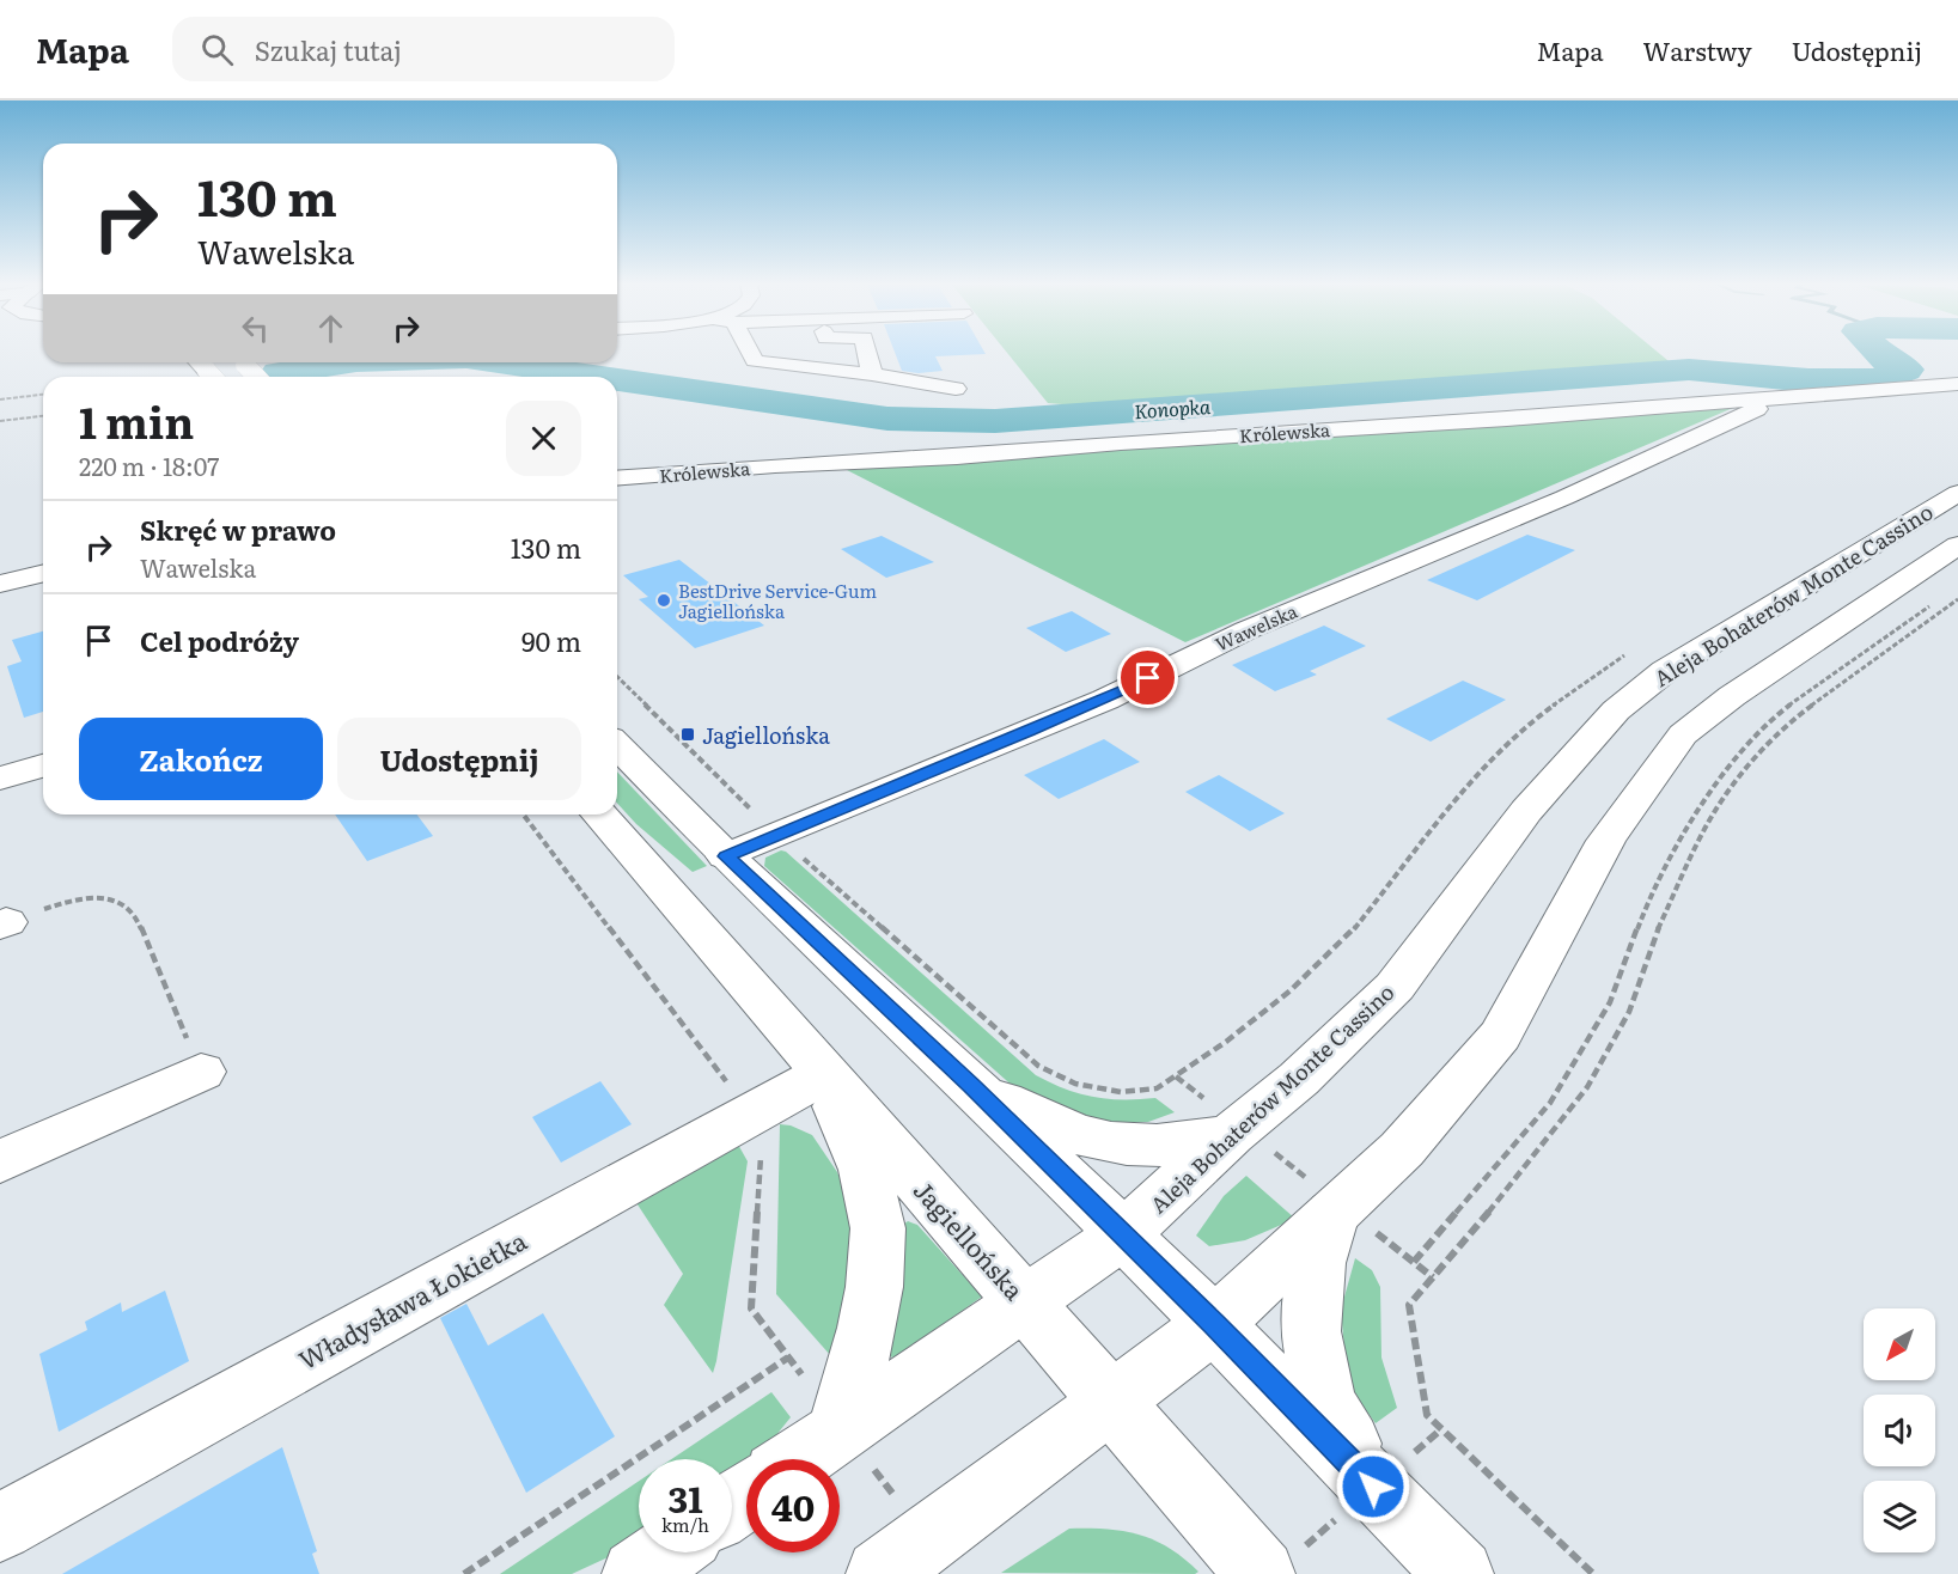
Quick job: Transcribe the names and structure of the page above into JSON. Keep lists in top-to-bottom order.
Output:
{
  "streets": {
    "main road": [
      "Królewska",
      "Aleja Bohaterów Monte Cassino",
      "Wawelska",
      "Jagiellońska",
      "Władysława Łokietka"
    ]
  },
  "crossings": [
    ["Królewska", "Wawelska"],
    ["Aleja Bohaterów Monte Cassino", "Jagiellońska"],
    ["Jagiellońska", "Władysława Łokietka"]
  ],
  "water": ["Konopka"],
  "places": {
    "other": ["BestDrive Service-Gum Jagiellońska"],
    "transit": ["Jagiellońska"]
  },
  "north": "bottom left",
  "page": {
    "header": "Mapa",
    "search": "Szukaj tutaj",
    "nav": ["Mapa", "Warstwy", "Udostępnij"],
    "turn": ["130 m", "Wawelska"],
    "heading": ["1 min", "220 m · 18:07"],
    "list": [
      {
        "name": "Skręć w prawo",
        "note": "Wawelska",
        "value": "130 m"
      },
      {
        "name": "Cel podróży",
        "value": "90 m"
      }
    ],
    "buttons": ["Zakończ", "Udostępnij"],
    "speed": "31 km/h",
    "limit": "40"
  }
}
